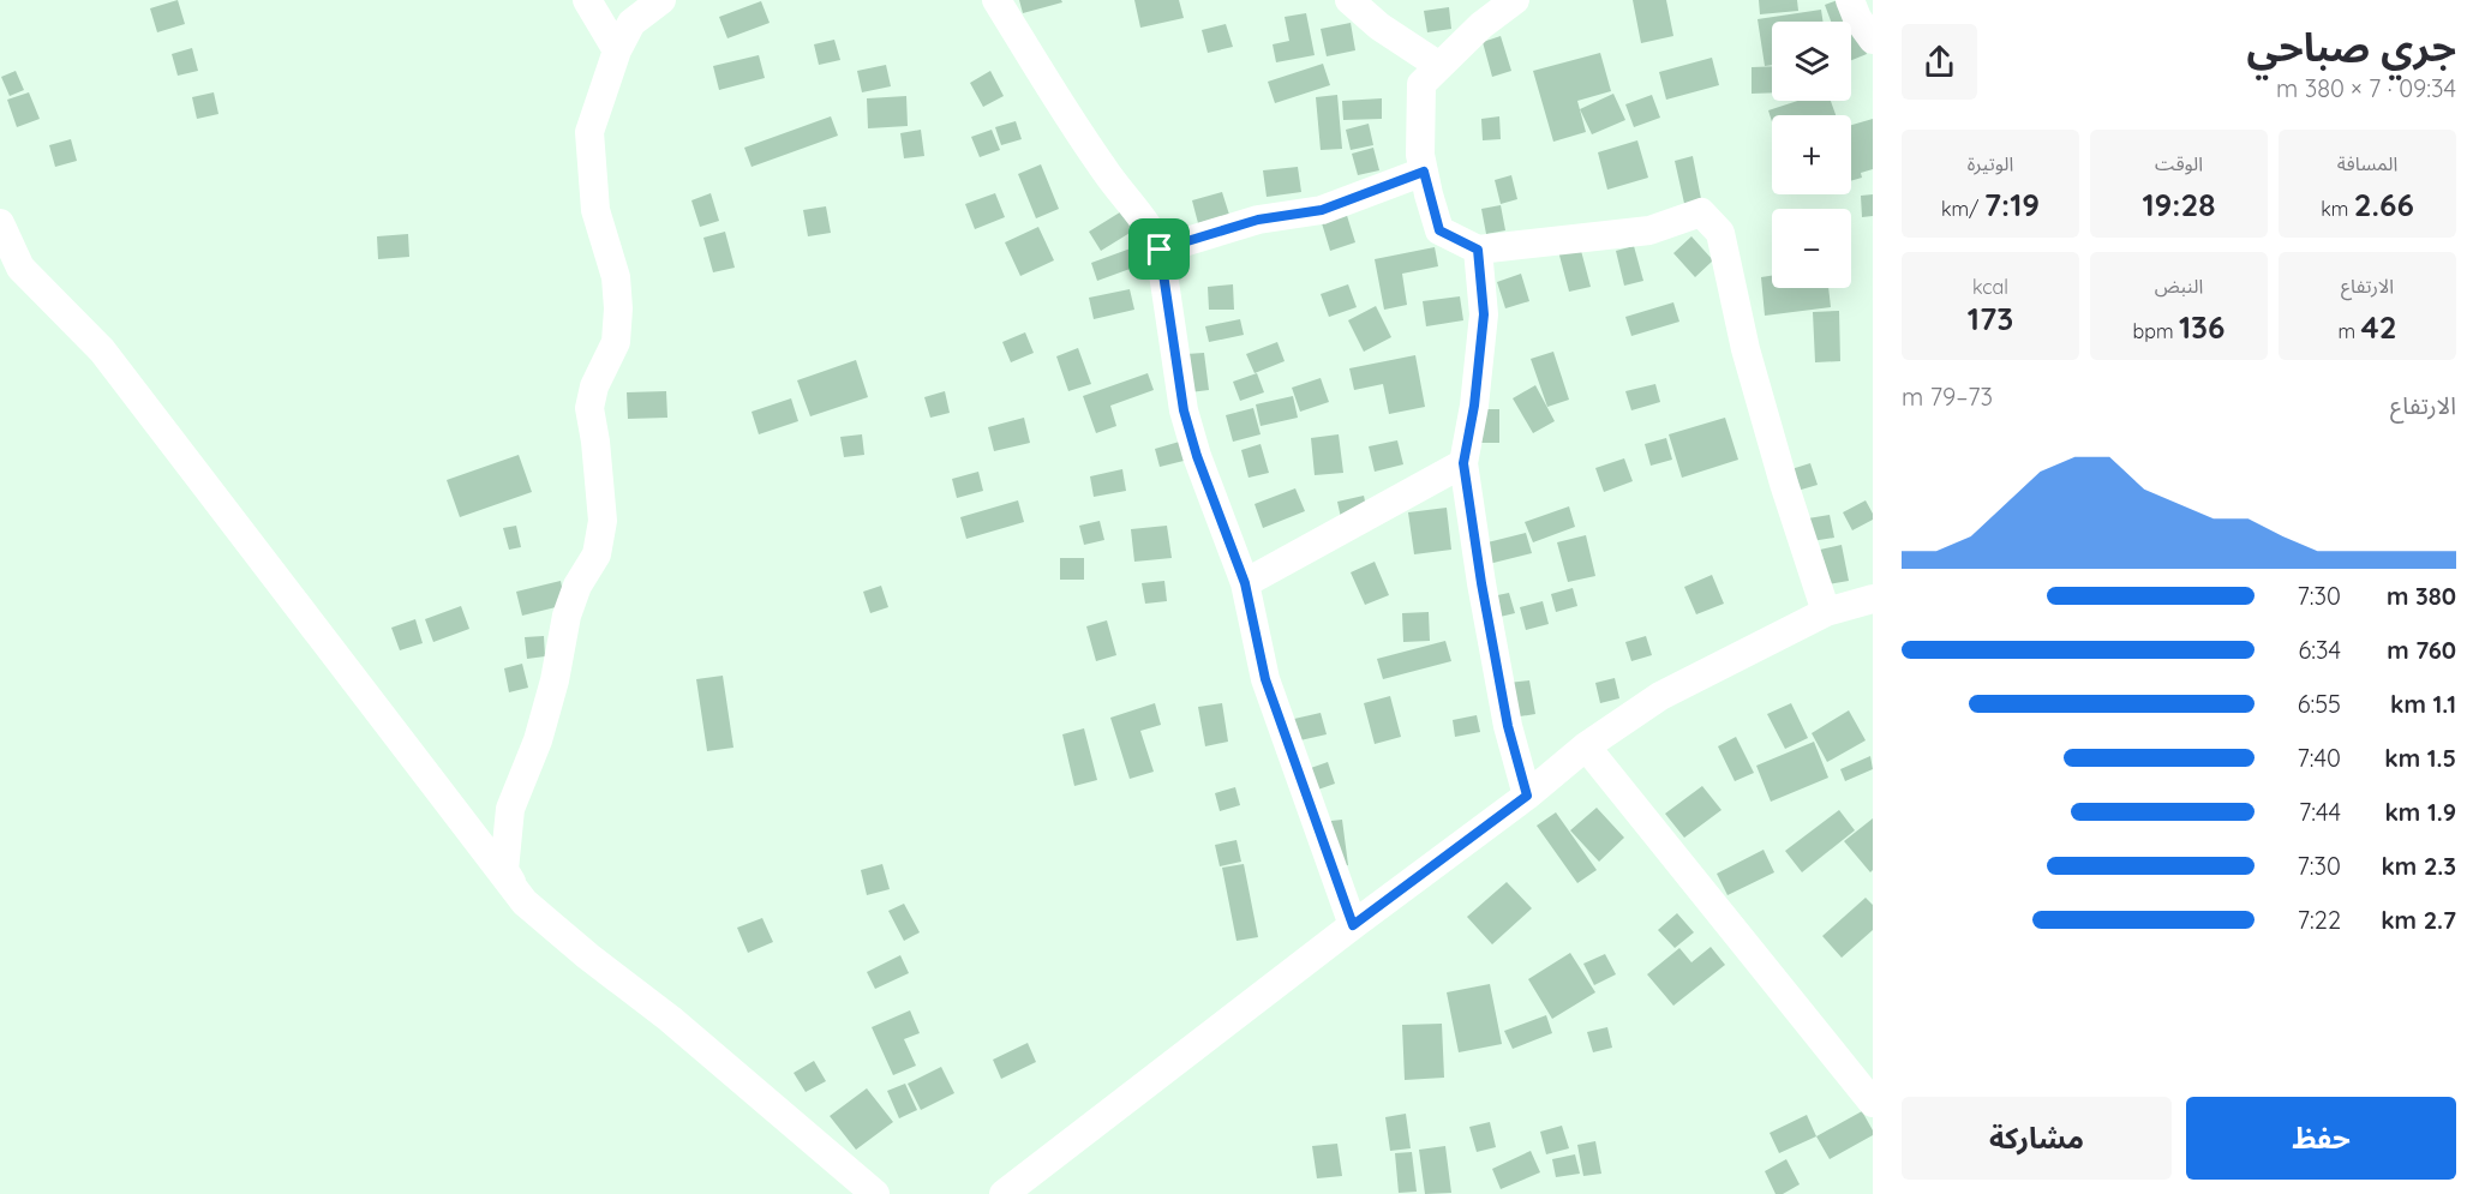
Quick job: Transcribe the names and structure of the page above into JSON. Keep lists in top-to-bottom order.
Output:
{
  "page": {
    "heading": ["جري صباحي", "09:34 · 7 × 380 m"],
    "map_buttons": ["+", "−"],
    "stats": [
      ["المسافة", "2.66 km"],
      ["الوقت", "19:28"],
      ["الوتيرة", "7:19 /km"],
      ["الارتفاع", "42 m"],
      ["النبض", "136 bpm"],
      ["kcal", "173"]
    ],
    "chart": ["الارتفاع", "73–79 m"],
    "list": [
      {
        "name": "380 m",
        "note": "7:30"
      },
      {
        "name": "760 m",
        "note": "6:34"
      },
      {
        "name": "1.1 km",
        "note": "6:55"
      },
      {
        "name": "1.5 km",
        "note": "7:40"
      },
      {
        "name": "1.9 km",
        "note": "7:44"
      },
      {
        "name": "2.3 km",
        "note": "7:30"
      },
      {
        "name": "2.7 km",
        "note": "7:22"
      }
    ],
    "buttons": ["حفظ", "مشاركة"]
  }
}
